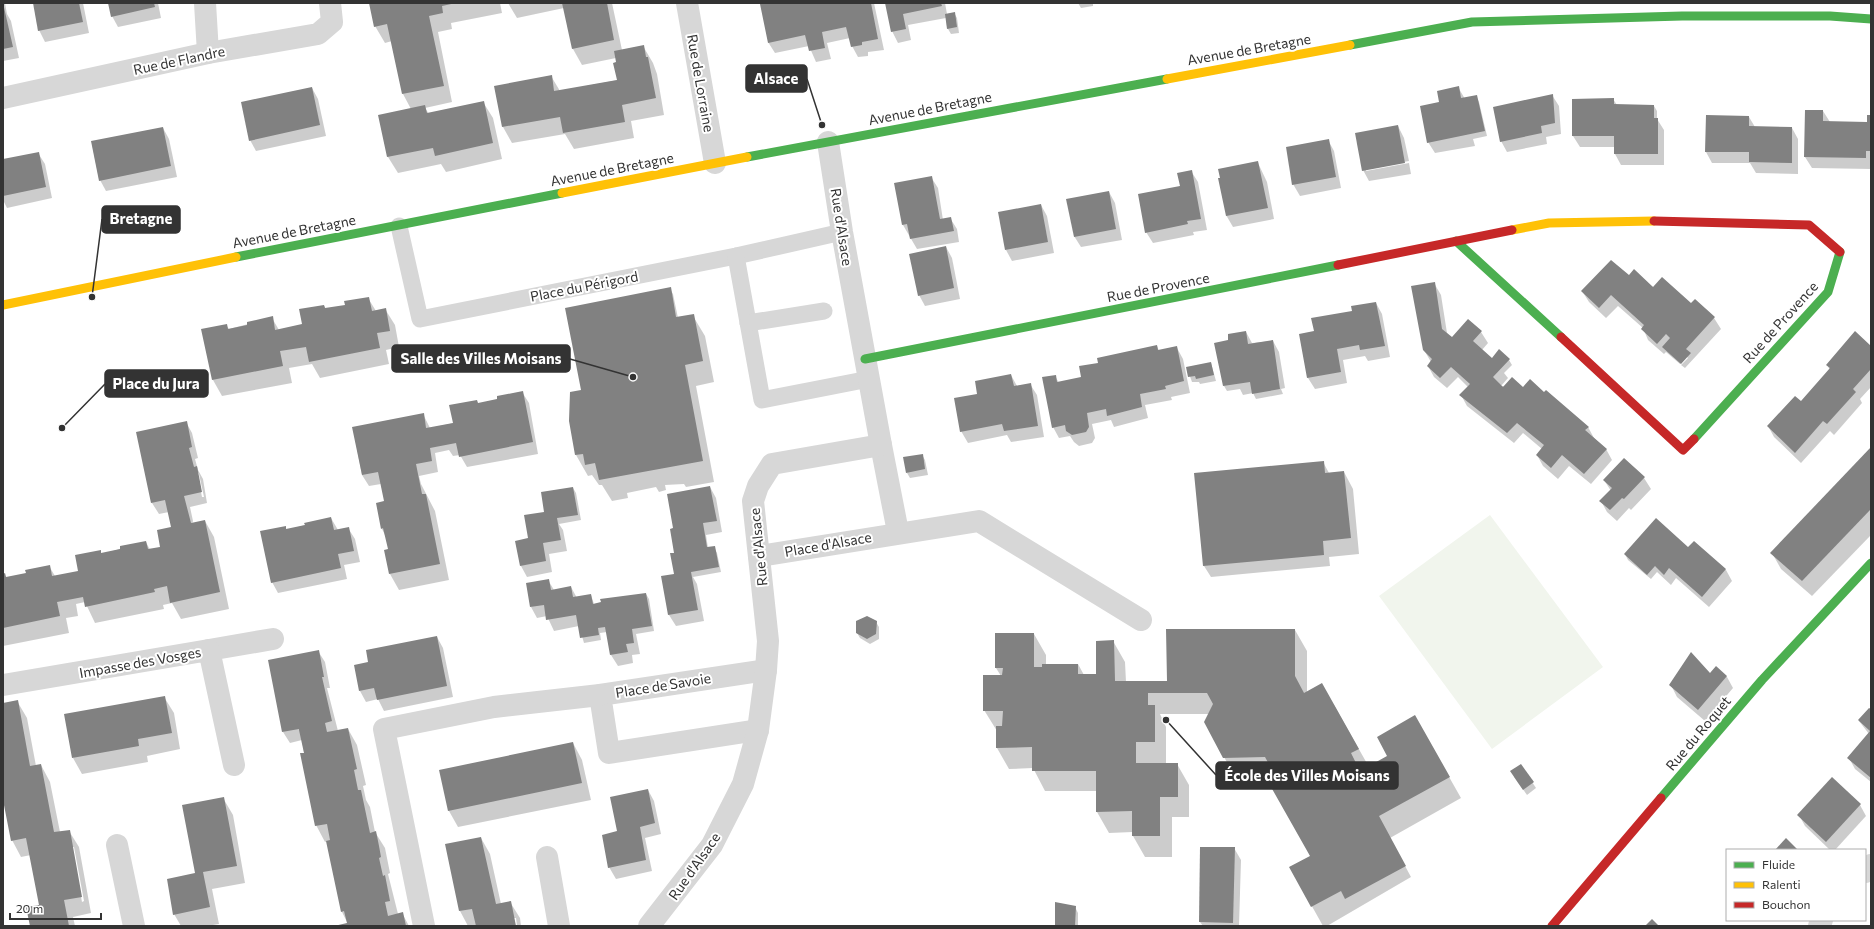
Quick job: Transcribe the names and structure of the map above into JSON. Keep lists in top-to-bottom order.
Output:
{
  "streets": {
    "street": [
      "Avenue de Bretagne",
      "Rue de Flandre",
      "Rue de Lorraine",
      "Rue d'Alsace",
      "Rue de Provence",
      "Place d'Alsace",
      "Impasse des Vosges",
      "Place de Savoie",
      "Rue du Roquet"
    ],
    "lane": ["Place du Périgord"]
  },
  "crossings": [
    ["Avenue de Bretagne", "Rue de Lorraine"],
    ["Avenue de Bretagne", "Rue d'Alsace"],
    ["Avenue de Bretagne", "Place du Périgord"],
    ["Rue d'Alsace", "Place du Périgord"],
    ["Rue d'Alsace", "Rue de Provence"],
    ["Rue d'Alsace", "Place d'Alsace"],
    ["Rue d'Alsace", "Place de Savoie"]
  ],
  "places": [
    "Alsace",
    "Bretagne",
    "Salle des Villes Moisans",
    "Place du Jura",
    "École des Villes Moisans"
  ],
  "legend": ["Fluide", "Ralenti", "Bouchon"],
  "scale_bar": "20 m"
}
